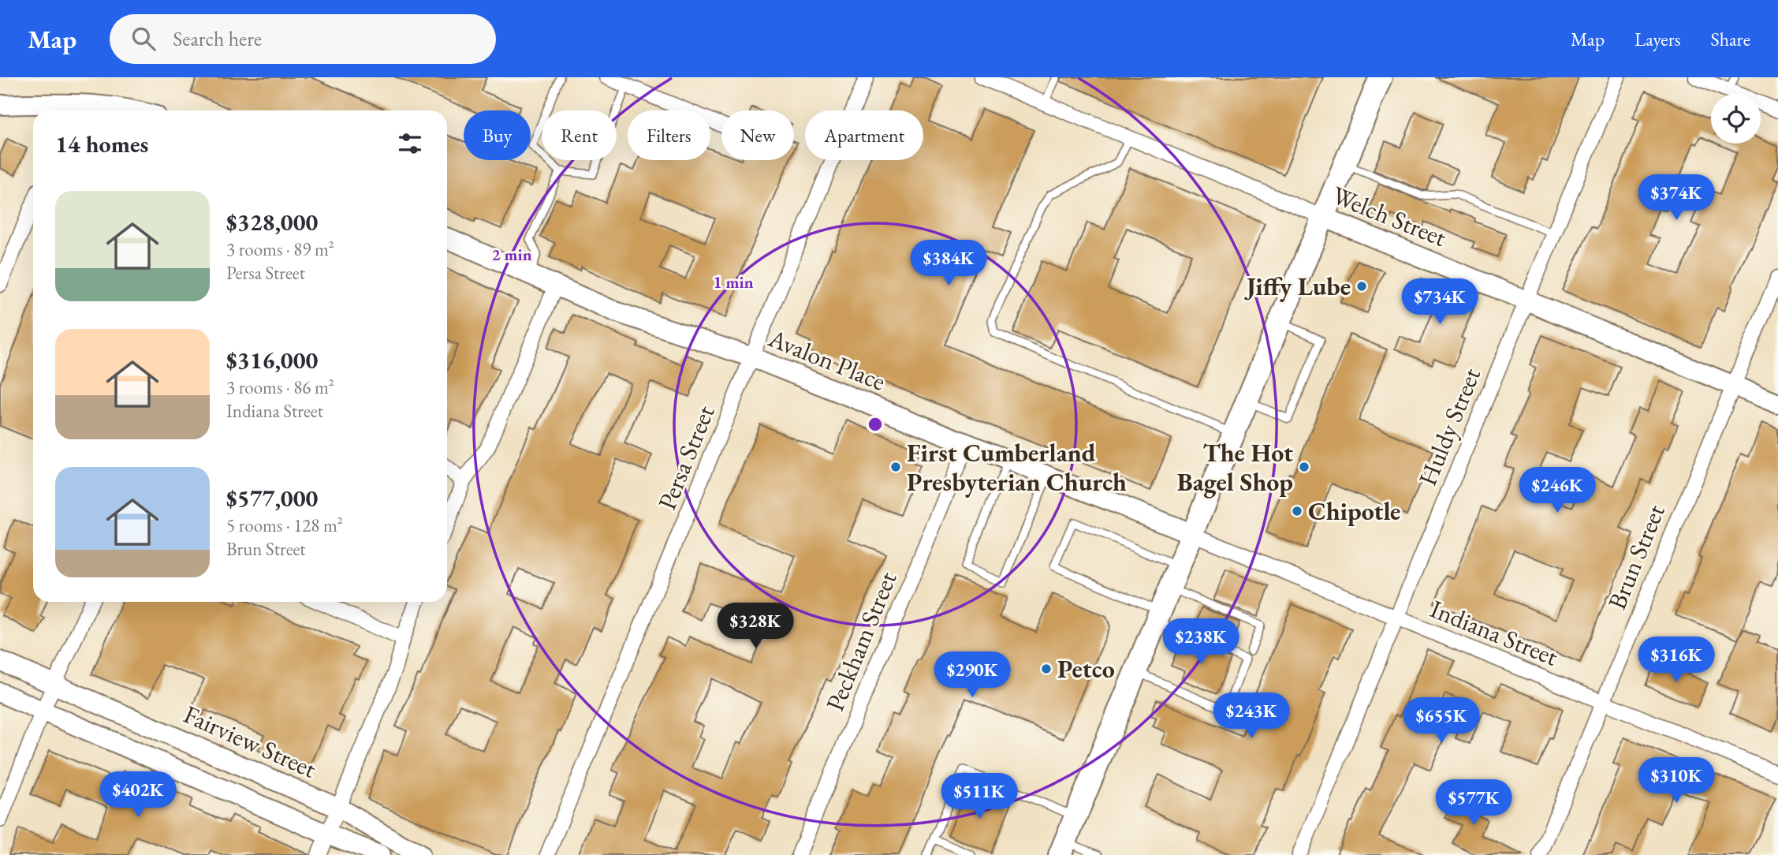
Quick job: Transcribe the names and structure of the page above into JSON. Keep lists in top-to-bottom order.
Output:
{
  "streets": {
    "street": [
      "Welch Street",
      "Avalon Place",
      "Huldy Street",
      "Persa Street",
      "Brun Street",
      "Indiana Street",
      "Peckham Street",
      "Fairview Street"
    ]
  },
  "crossings": [
    ["Welch Street", "Huldy Street"],
    ["Welch Street", "Brun Street"],
    ["Avalon Place", "Persa Street"],
    ["Avalon Place", "Indiana Street"],
    ["Avalon Place", "Peckham Street"],
    ["Huldy Street", "Indiana Street"],
    ["Brun Street", "Indiana Street"]
  ],
  "places": [
    "Jiffy Lube",
    "First Cumberland Presbyterian Church",
    "The Hot Bagel Shop",
    "Chipotle",
    "Petco"
  ],
  "page": {
    "header": "Map",
    "search": "Search here",
    "nav": ["Map", "Layers", "Share"],
    "chip": [
      "Buy",
      "Rent",
      "Filters",
      "New",
      "Apartment"
    ],
    "heading": "14 homes",
    "price": [
      "$374K",
      "$384K",
      "$734K",
      "$246K",
      "$328K",
      "$238K",
      "$316K",
      "$290K",
      "$243K",
      "$655K",
      "$310K",
      "$402K",
      "$511K",
      "$577K"
    ],
    "list": [
      {
        "name": "$328,000",
        "note": "3 rooms · 89 m² · Persa Street"
      },
      {
        "name": "$316,000",
        "note": "3 rooms · 86 m² · Indiana Street"
      },
      {
        "name": "$577,000",
        "note": "5 rooms · 128 m² · Brun Street"
      }
    ]
  },
  "rings": ["2 min", "1 min"]
}
